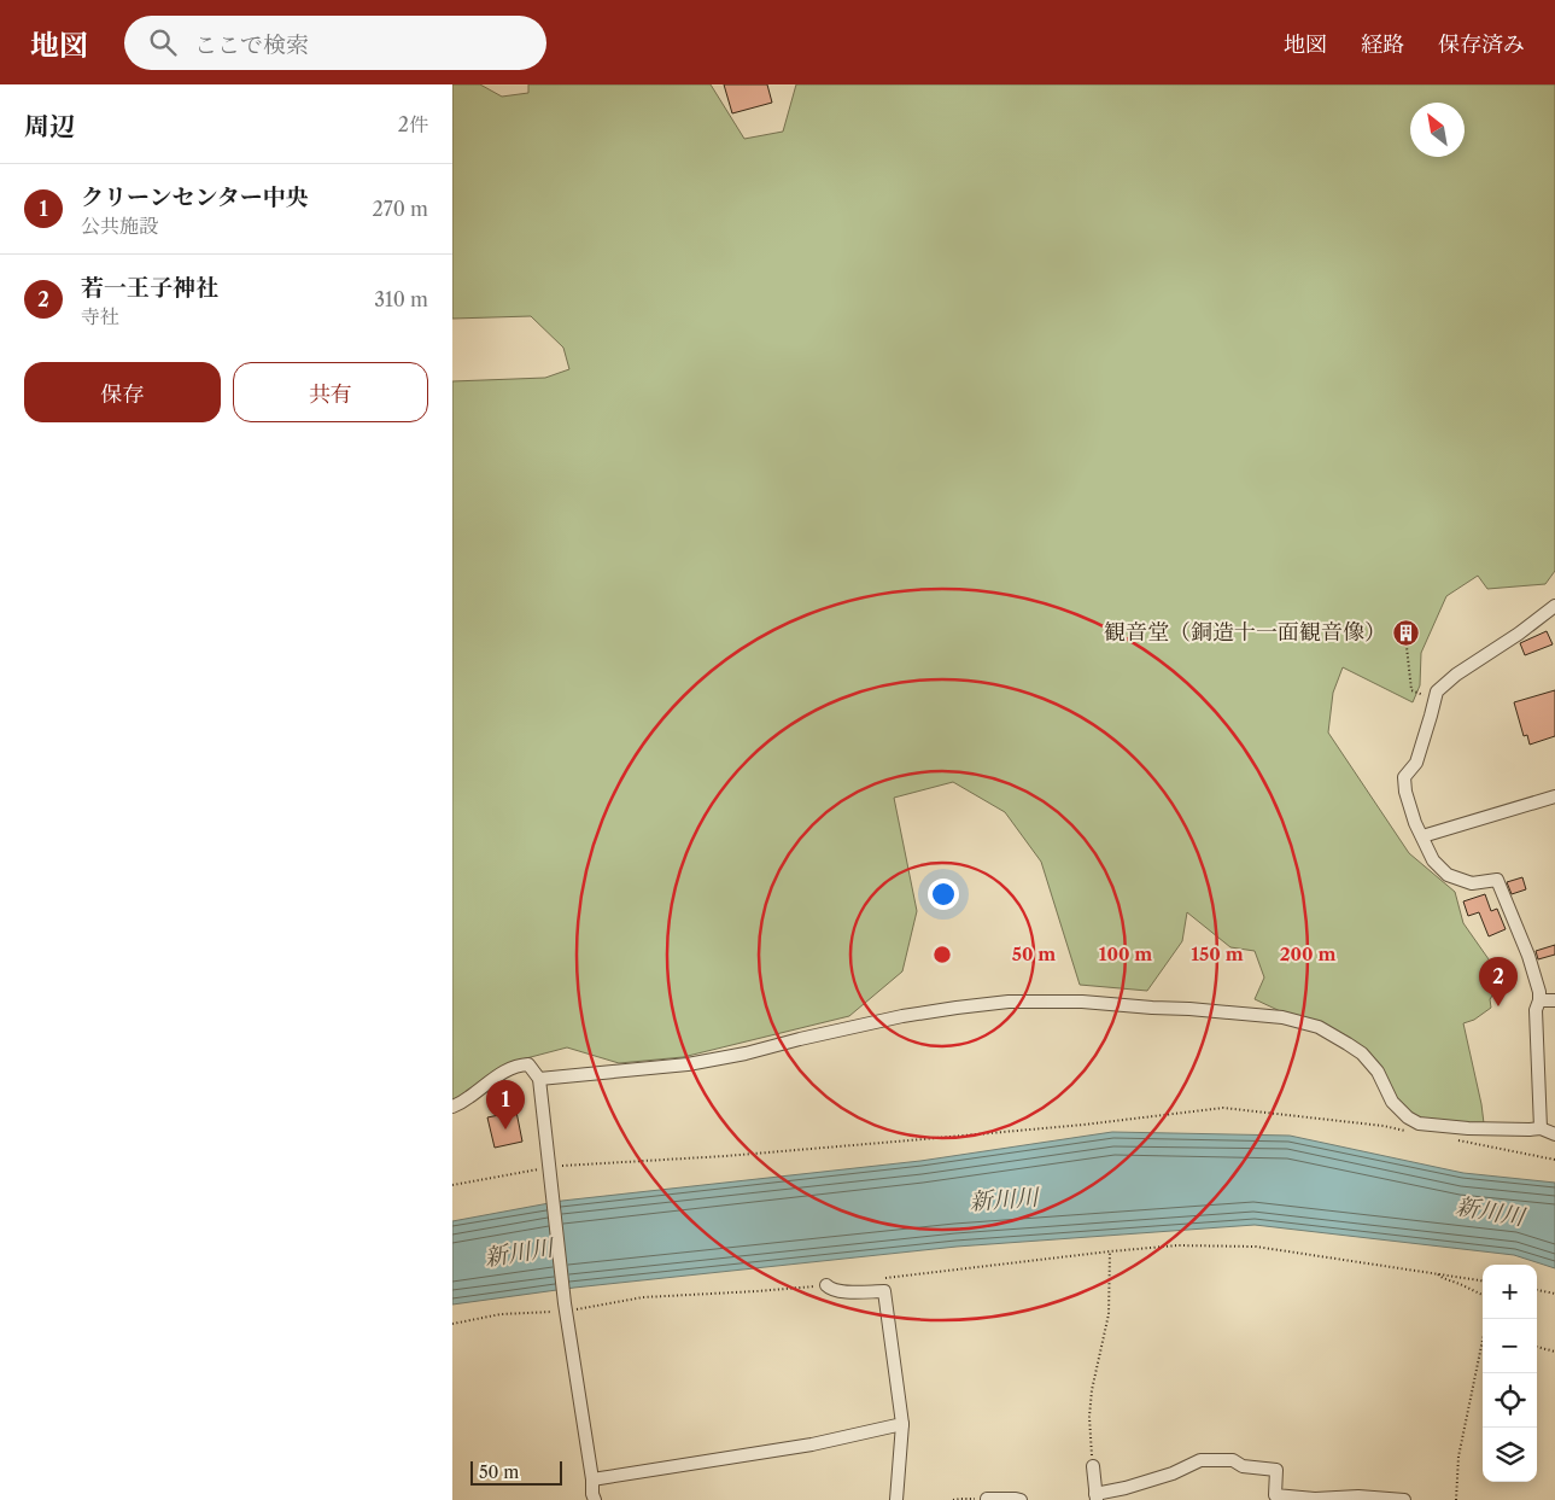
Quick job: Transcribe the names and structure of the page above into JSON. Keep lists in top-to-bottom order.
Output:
{
  "water": ["新川川"],
  "places": {
    "building": ["観音堂（銅造十一面観音像）"]
  },
  "scale_bar": "50 m",
  "north": "top left",
  "page": {
    "header": "地図",
    "search": "ここで検索",
    "nav": ["地図", "経路", "保存済み"],
    "heading": ["周辺", "2件"],
    "list": [
      {
        "mark": "1",
        "name": "クリーンセンター中央",
        "note": "公共施設",
        "value": "270 m"
      },
      {
        "mark": "2",
        "name": "若一王子神社",
        "note": "寺社",
        "value": "310 m"
      }
    ],
    "buttons": ["保存", "共有"],
    "pins": ["2", "1"],
    "map_buttons": ["+", "−"],
    "scale": "50 m"
  },
  "rings": [
    "50 m",
    "100 m",
    "150 m",
    "200 m"
  ]
}
